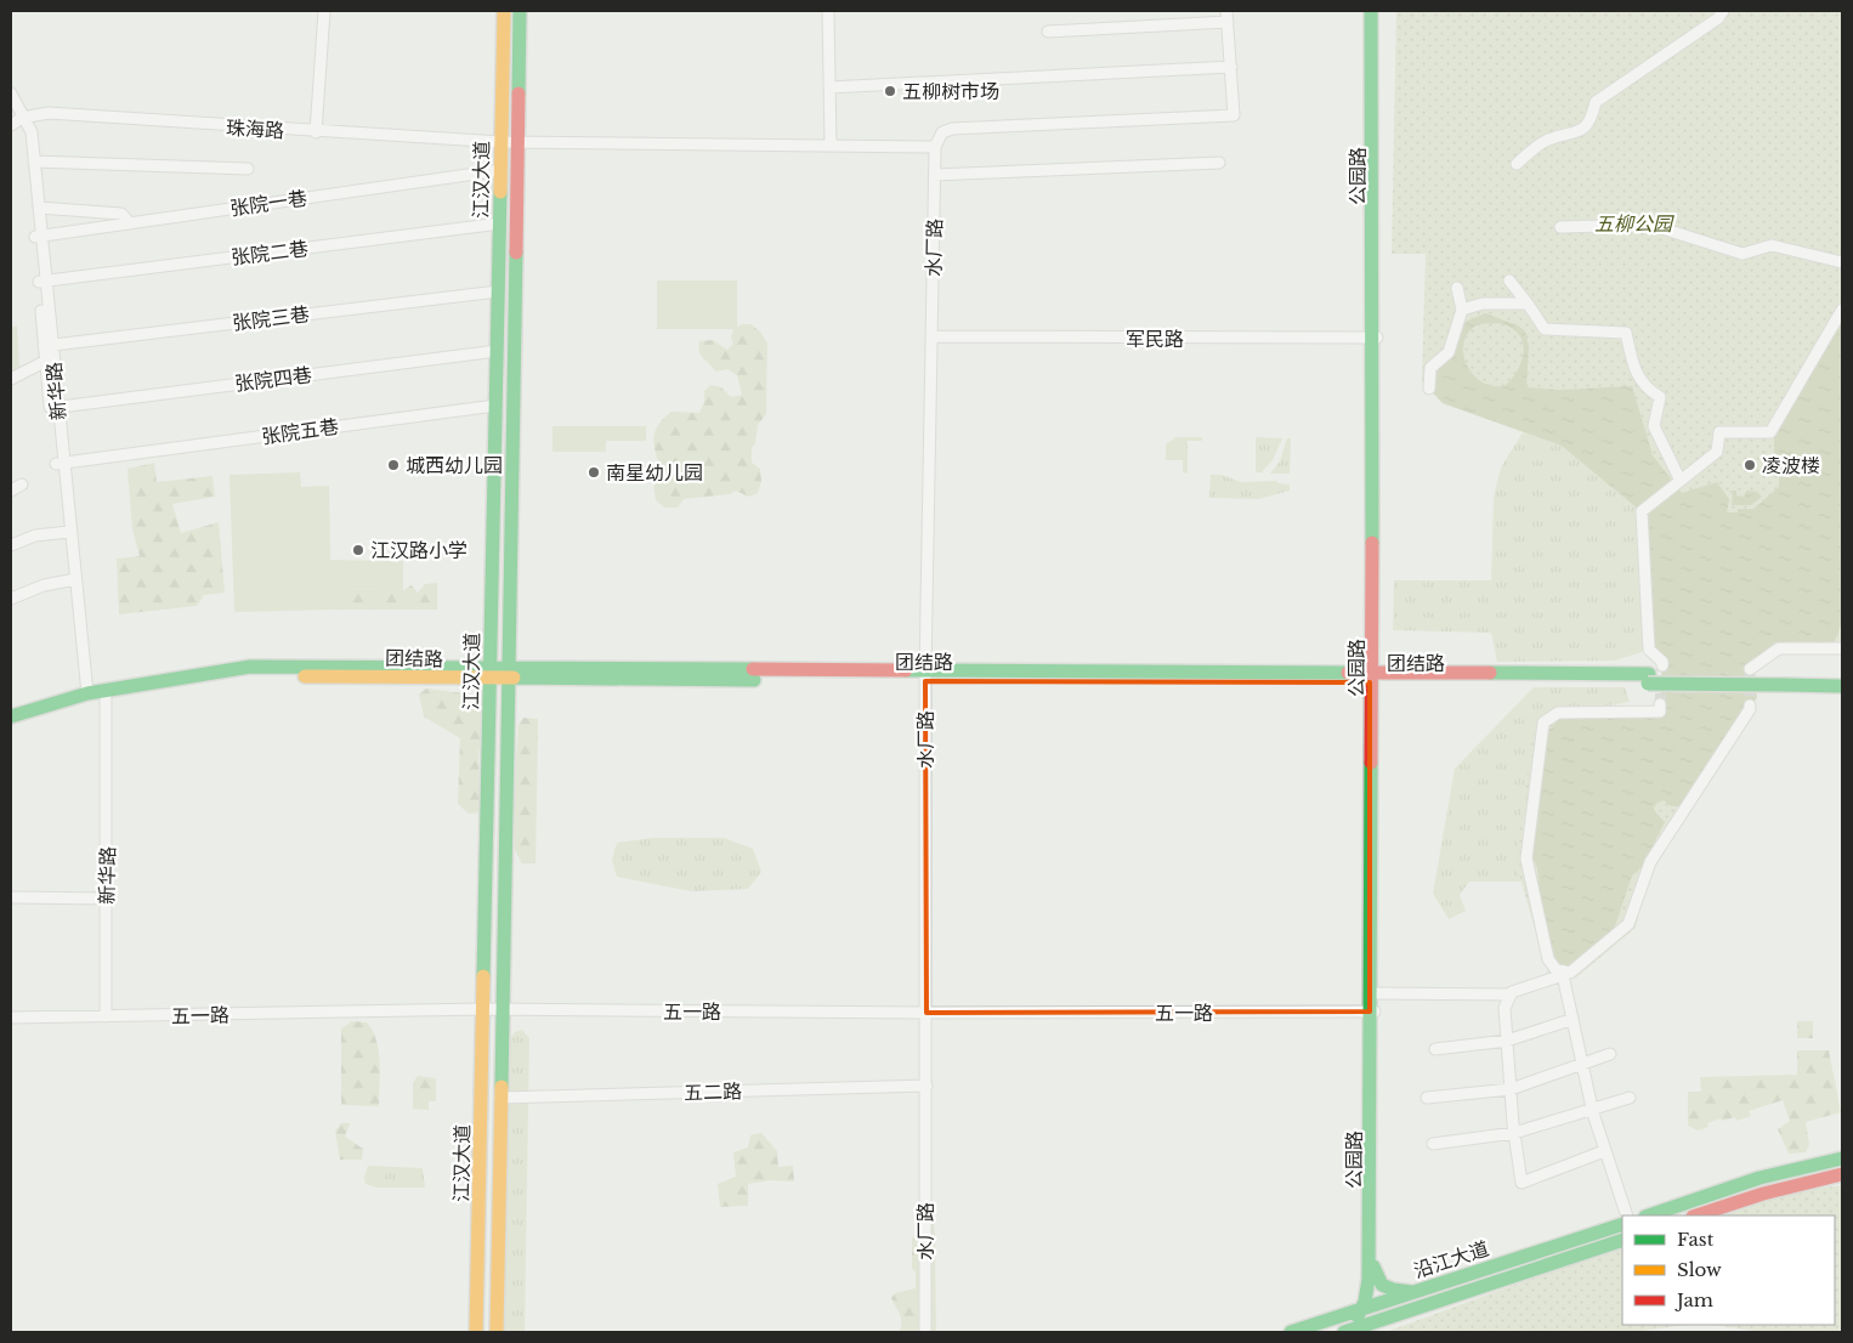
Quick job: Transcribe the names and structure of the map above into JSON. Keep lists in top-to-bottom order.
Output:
{
  "streets": {
    "main road": [
      "公园路",
      "江汉大道",
      "团结路",
      "沿江大道"
    ],
    "street": [
      "珠海路",
      "张院一巷",
      "水厂路",
      "张院二巷",
      "张院三巷",
      "军民路",
      "张院四巷",
      "新华路",
      "张院五巷",
      "五一路",
      "五二路"
    ]
  },
  "crossings": [
    ["珠海路", "江汉大道"],
    ["珠海路", "水厂路"],
    ["珠海路", "新华路"],
    ["公园路", "军民路"],
    ["公园路", "团结路"],
    ["公园路", "五一路"],
    ["公园路", "沿江大道"],
    ["江汉大道", "张院一巷"],
    ["江汉大道", "张院二巷"],
    ["江汉大道", "张院三巷"],
    ["江汉大道", "张院四巷"],
    ["江汉大道", "张院五巷"],
    ["江汉大道", "团结路"],
    ["江汉大道", "五一路"],
    ["江汉大道", "五二路"],
    ["张院一巷", "新华路"],
    ["水厂路", "军民路"],
    ["水厂路", "团结路"],
    ["水厂路", "五一路"],
    ["水厂路", "五二路"],
    ["张院二巷", "新华路"],
    ["张院三巷", "新华路"],
    ["张院四巷", "新华路"],
    ["新华路", "张院五巷"],
    ["新华路", "团结路"],
    ["新华路", "五一路"]
  ],
  "parks": ["五柳公园"],
  "places": [
    "五柳树市场",
    "城西幼儿园",
    "凌波楼",
    "南星幼儿园",
    "江汉路小学"
  ],
  "legend": ["Fast", "Slow", "Jam"]
}
